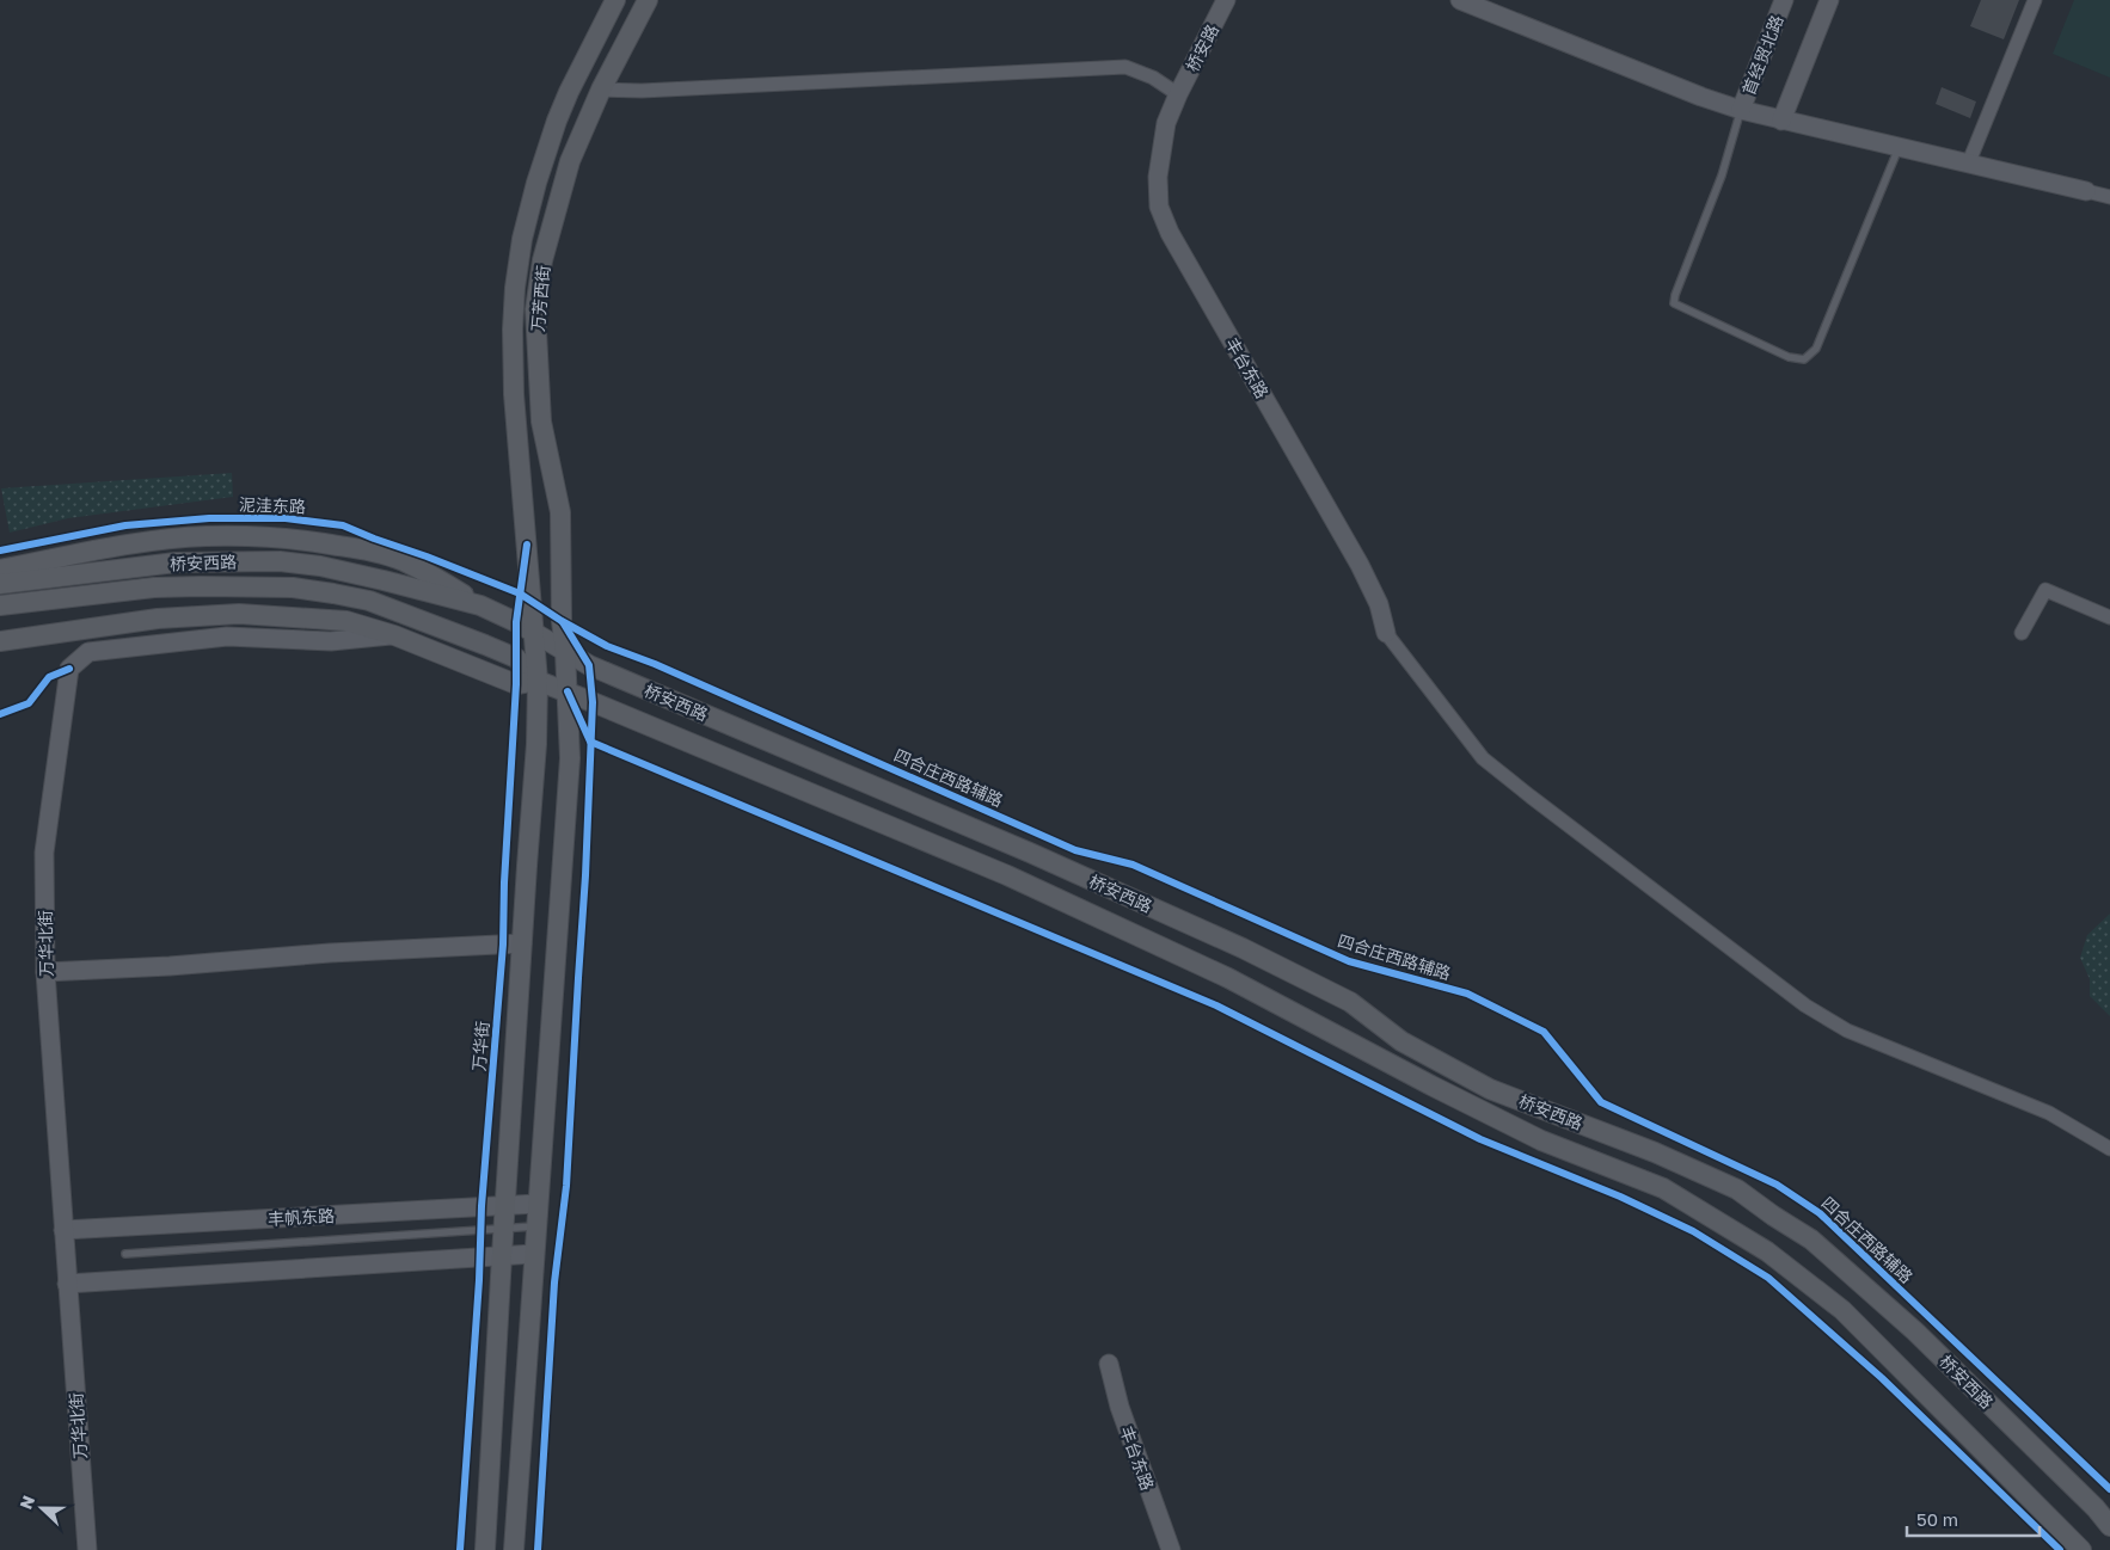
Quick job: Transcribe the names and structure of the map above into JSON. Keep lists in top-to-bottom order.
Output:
{
  "streets": {
    "main road": ["万芳西街", "泥洼东路", "桥安西路"],
    "street": [
      "桥安路",
      "首经贸北路",
      "丰台东路",
      "万华北街",
      "丰帆东路"
    ],
    "cycle path": ["四合庄西路辅路", "万华街"]
  },
  "crossings": [
    ["桥安路", "丰台东路"],
    ["万芳西街", "桥安西路"],
    ["泥洼东路", "桥安西路"],
    ["万华北街", "丰帆东路"]
  ],
  "scale_bar": "50 m",
  "north": "left"
}
